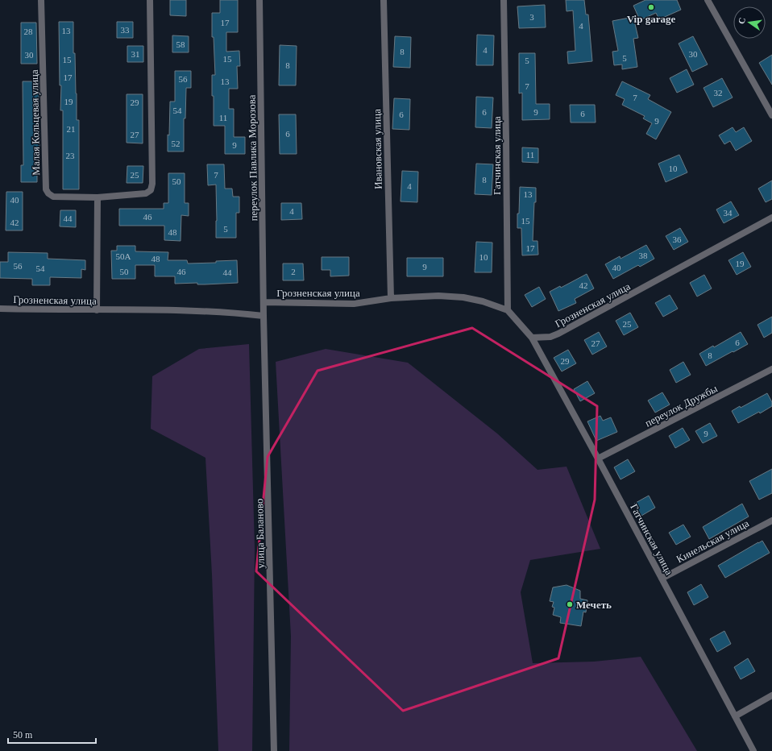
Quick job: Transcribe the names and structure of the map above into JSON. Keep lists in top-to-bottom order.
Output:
{
  "streets": {
    "street": [
      "Малая Кольцевая улица",
      "Ивановская улица",
      "Гатчинская улица",
      "переулок Павлика Морозова",
      "Грозненская улица",
      "переулок Дружбы",
      "улица Баланово",
      "Кинельская улица"
    ]
  },
  "crossings": [
    ["Ивановская улица", "Грозненская улица"],
    ["Гатчинская улица", "Грозненская улица"],
    ["Гатчинская улица", "переулок Дружбы"],
    ["Гатчинская улица", "Кинельская улица"],
    ["переулок Павлика Морозова", "Грозненская улица"],
    ["переулок Павлика Морозова", "улица Баланово"],
    ["Грозненская улица", "улица Баланово"]
  ],
  "places": ["Vip garage", "Мечеть"],
  "house_numbers": [
    "3",
    "17",
    "4",
    "33",
    "13",
    "28",
    "58",
    "4",
    "8",
    "31",
    "30",
    "30",
    "5",
    "15",
    "15",
    "5",
    "8",
    "17",
    "56",
    "13",
    "7",
    "32",
    "7",
    "19",
    "29",
    "54",
    "6",
    "9",
    "6",
    "6",
    "11",
    "9",
    "21",
    "6",
    "27",
    "52",
    "9",
    "11",
    "23",
    "10",
    "25",
    "7",
    "8",
    "50",
    "4",
    "13",
    "40",
    "4",
    "34",
    "46",
    "44",
    "15",
    "42",
    "5",
    "48",
    "36",
    "17",
    "38",
    "50А",
    "10",
    "48",
    "19",
    "56",
    "9",
    "40",
    "54",
    "50",
    "46",
    "2",
    "44",
    "42",
    "25",
    "6",
    "27",
    "8",
    "29",
    "9"
  ],
  "scale_bar": "50 m",
  "north": "left"
}
